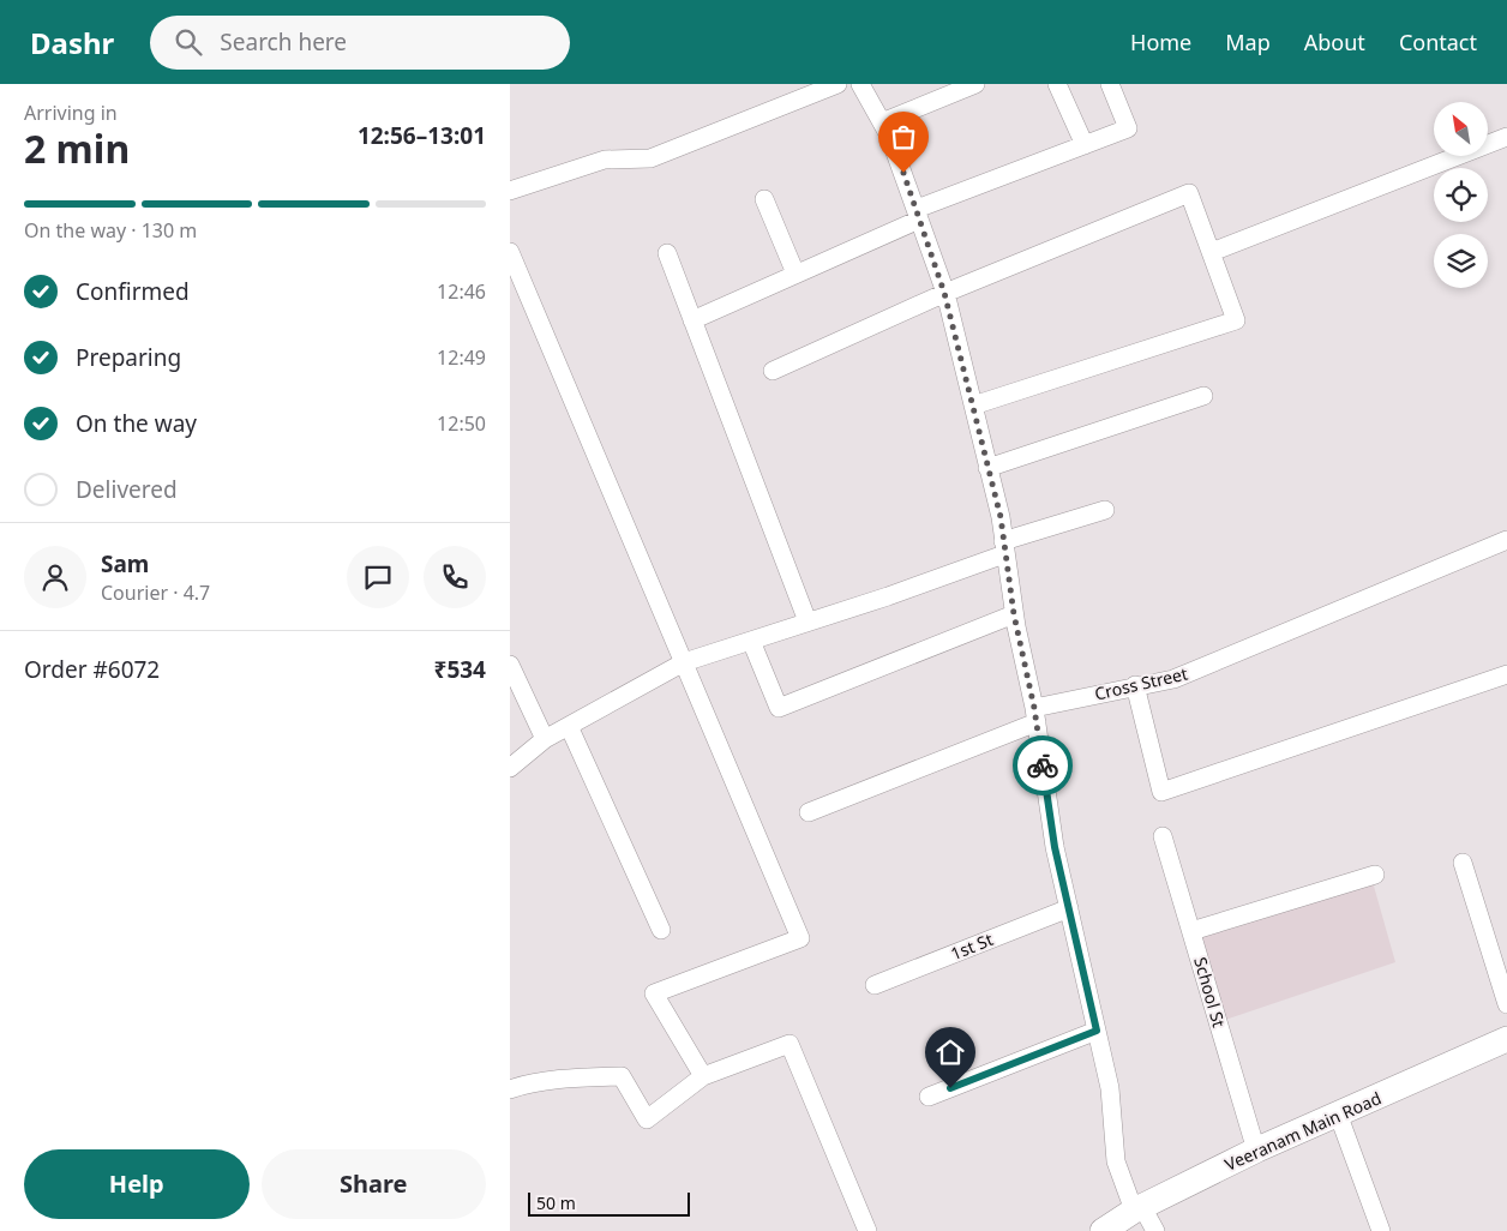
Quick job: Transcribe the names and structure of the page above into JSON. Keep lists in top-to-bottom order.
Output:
{
  "streets": {
    "main road": ["Veeranam Main Road"],
    "street": ["Cross Street", "1st St", "School St"]
  },
  "crossings": [
    ["School St", "Veeranam Main Road"]
  ],
  "scale_bar": "50 m",
  "north": "top left",
  "page": {
    "header": "Dashr",
    "search": "Search here",
    "nav": [
      "Home",
      "Map",
      "About",
      "Contact"
    ],
    "heading": ["2 min", "Arriving in", "12:56–13:01"],
    "panel": [
      "Sam",
      "Courier · 4.7",
      "Order #6072",
      "₹534"
    ],
    "bar": "On the way · 130 m",
    "list": [
      ["Confirmed", "12:46"],
      ["Preparing", "12:49"],
      ["On the way", "12:50"],
      "Delivered"
    ],
    "buttons": ["Help", "Share"],
    "scale": "50 m"
  }
}
